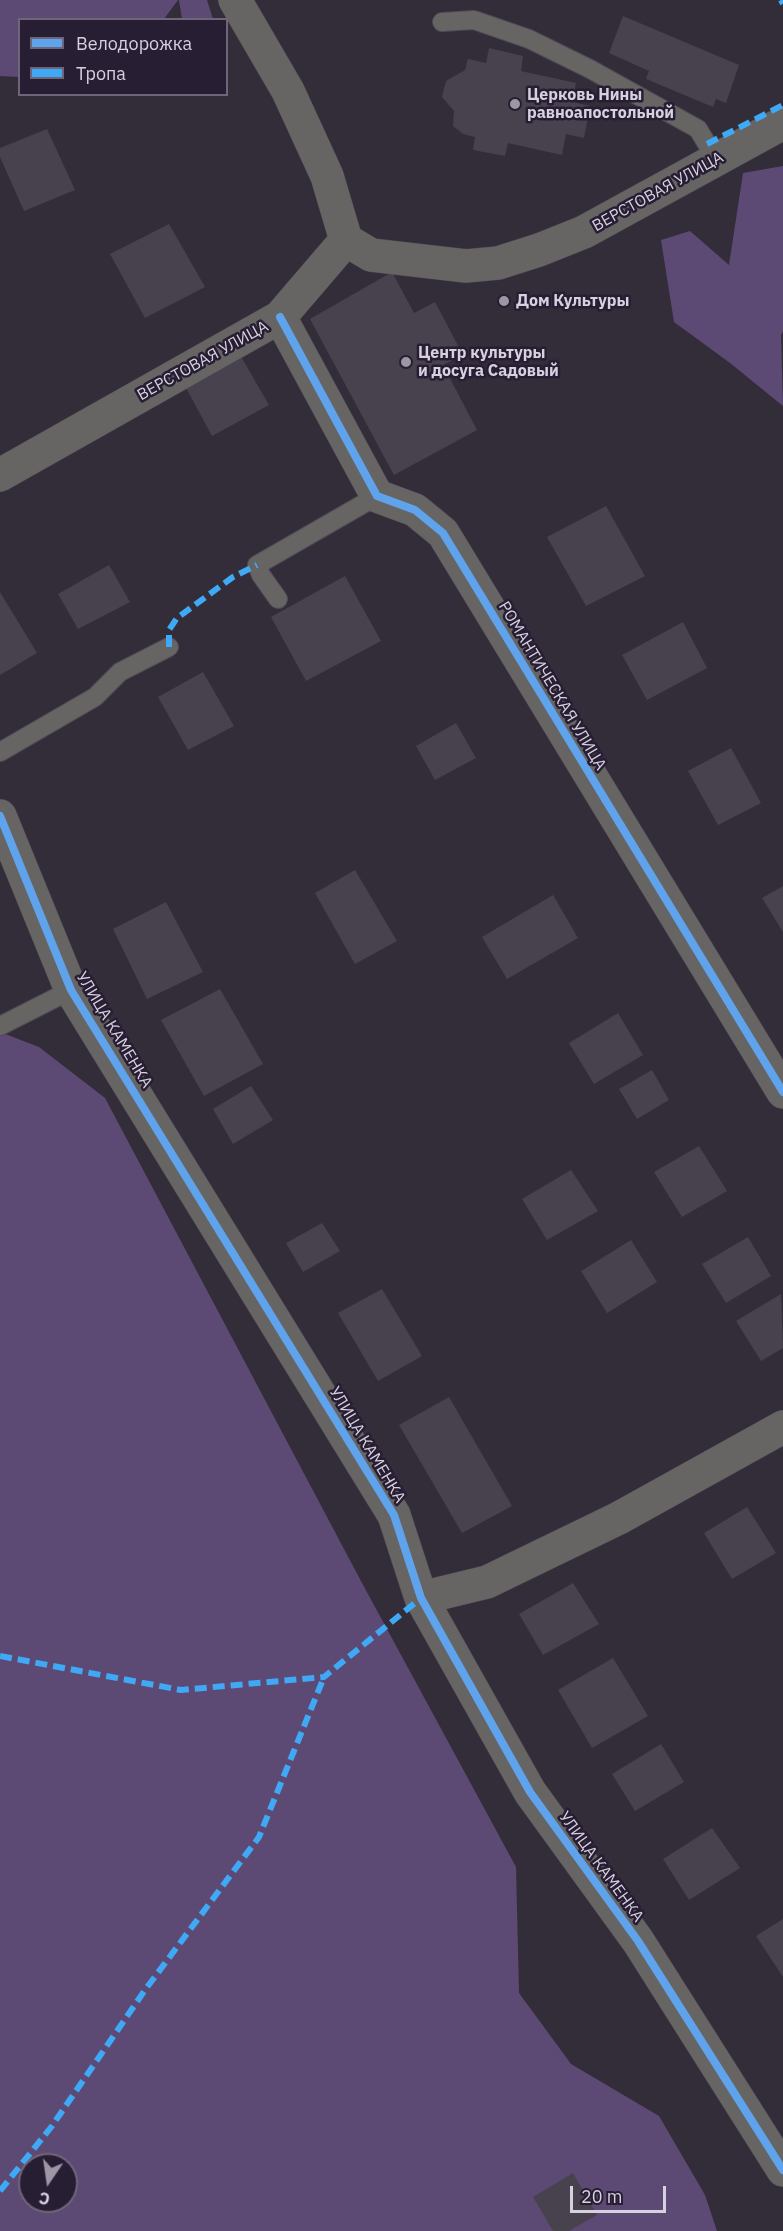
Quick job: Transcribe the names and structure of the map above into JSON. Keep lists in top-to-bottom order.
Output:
{
  "streets": {
    "street": ["ВЕРСТОВАЯ УЛИЦА", "РОМАНТИЧЕСКАЯ УЛИЦА", "УЛИЦА КАМЕНКА"]
  },
  "places": ["Церковь Нины равноапостольной", "Дом Культуры", "Центр культуры и досуга Садовый"],
  "legend": ["Велодорожка", "Тропа"],
  "scale_bar": "20 m",
  "north": "bottom"
}
